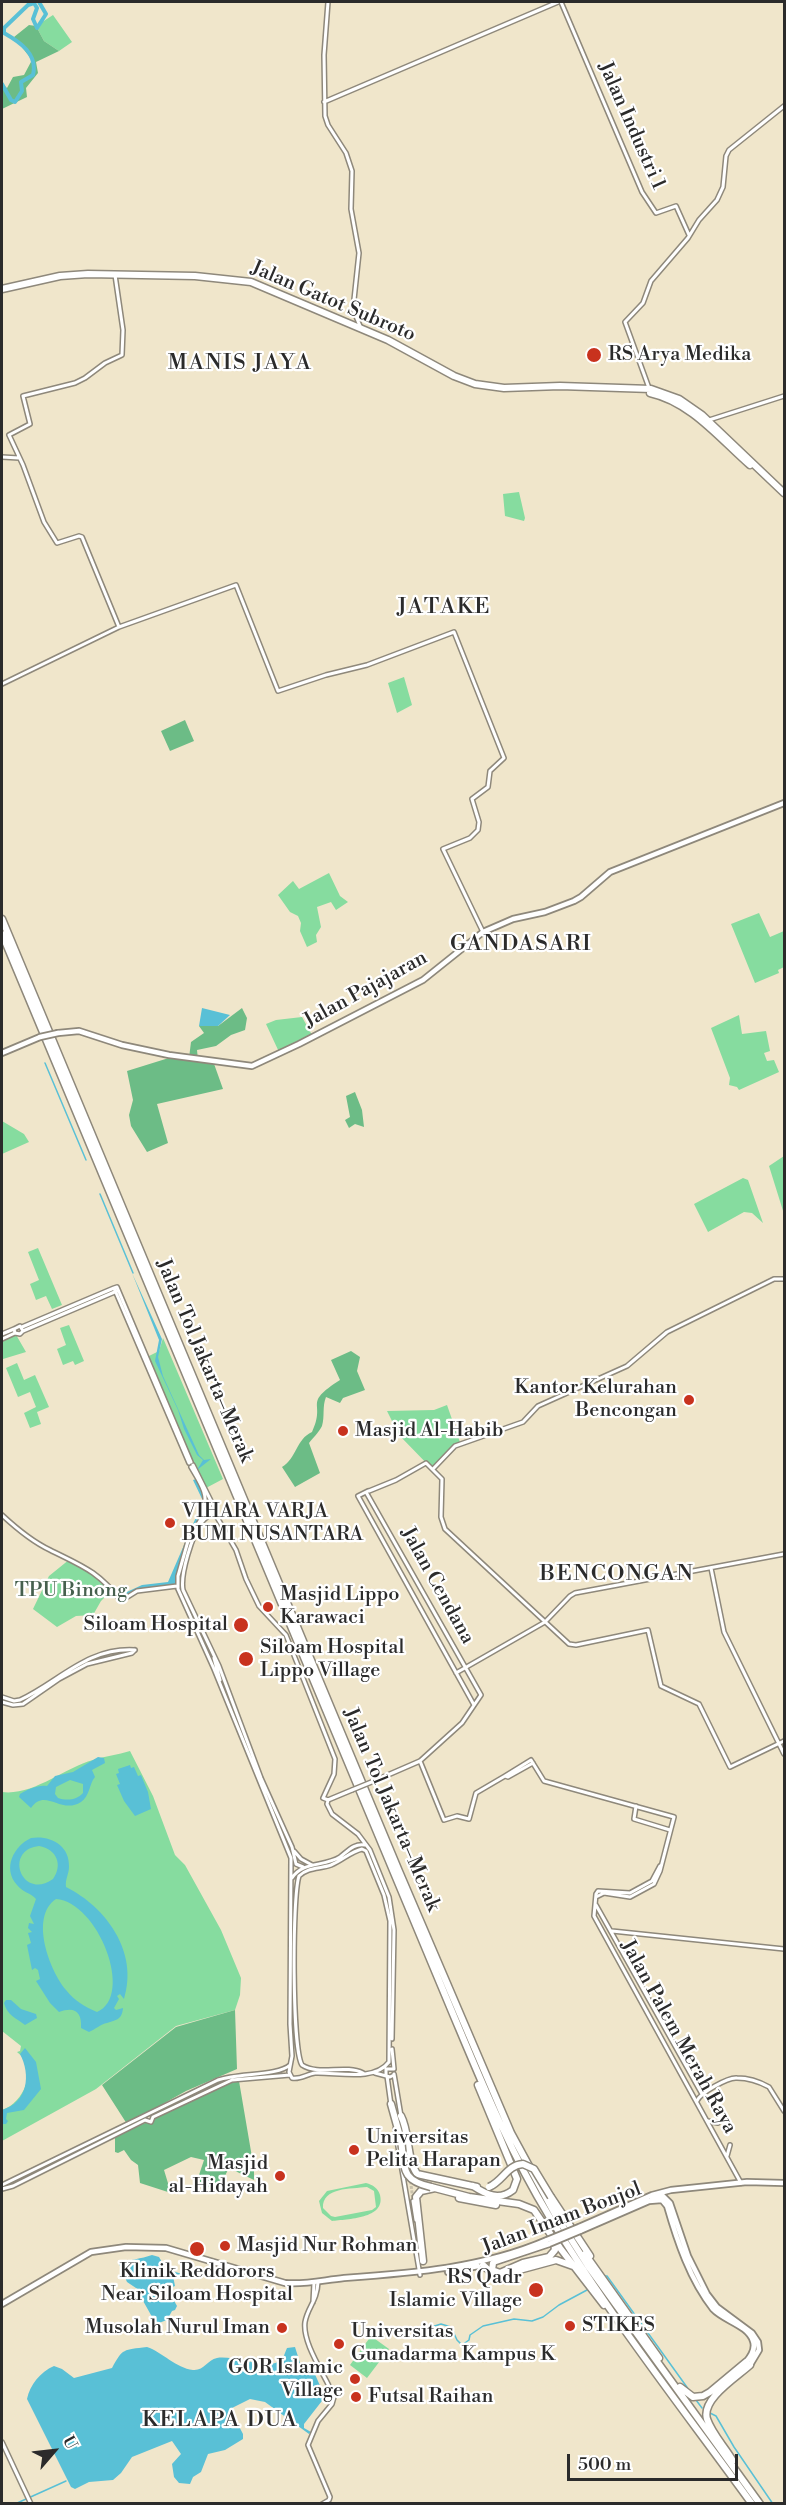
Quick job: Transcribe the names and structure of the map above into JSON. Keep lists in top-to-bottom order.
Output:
{
  "streets": {
    "highway": ["Jalan Gatot Subroto", "Jalan Tol Jakarta–Merak"],
    "main road": ["Jalan Pajajaran", "Jalan Imam Bonjol"],
    "street": ["Jalan Industri 1", "Jalan Cendana", "Jalan Palem Merah Raya"]
  },
  "crossings": [
    ["Jalan Palem Merah Raya", "Jalan Imam Bonjol"]
  ],
  "districts": [
    "MANIS JAYA",
    "JATAKE",
    "GANDASARI",
    "BENCONGAN",
    "KELAPA DUA"
  ],
  "parks": ["TPU Binong"],
  "places": [
    "RS Arya Medika",
    "Kantor Kelurahan Bencongan",
    "Masjid Al-Habib",
    "VIHARA VARJA BUMI NUSANTARA",
    "Masjid Lippo Karawaci",
    "Siloam Hospital",
    "Siloam Hospital Lippo Village",
    "Universitas Pelita Harapan",
    "Masjid al-Hidayah",
    "Masjid Nur Rohman",
    "Klinik Reddorors Near Siloam Hospital",
    "RS Qadr Islamic Village",
    "STIKES",
    "Musolah Nurul Iman",
    "Universitas Gunadarma Kampus K",
    "GOR Islamic Village",
    "Futsal Raihan"
  ],
  "scale_bar": "500 m",
  "north": "top right"
}
